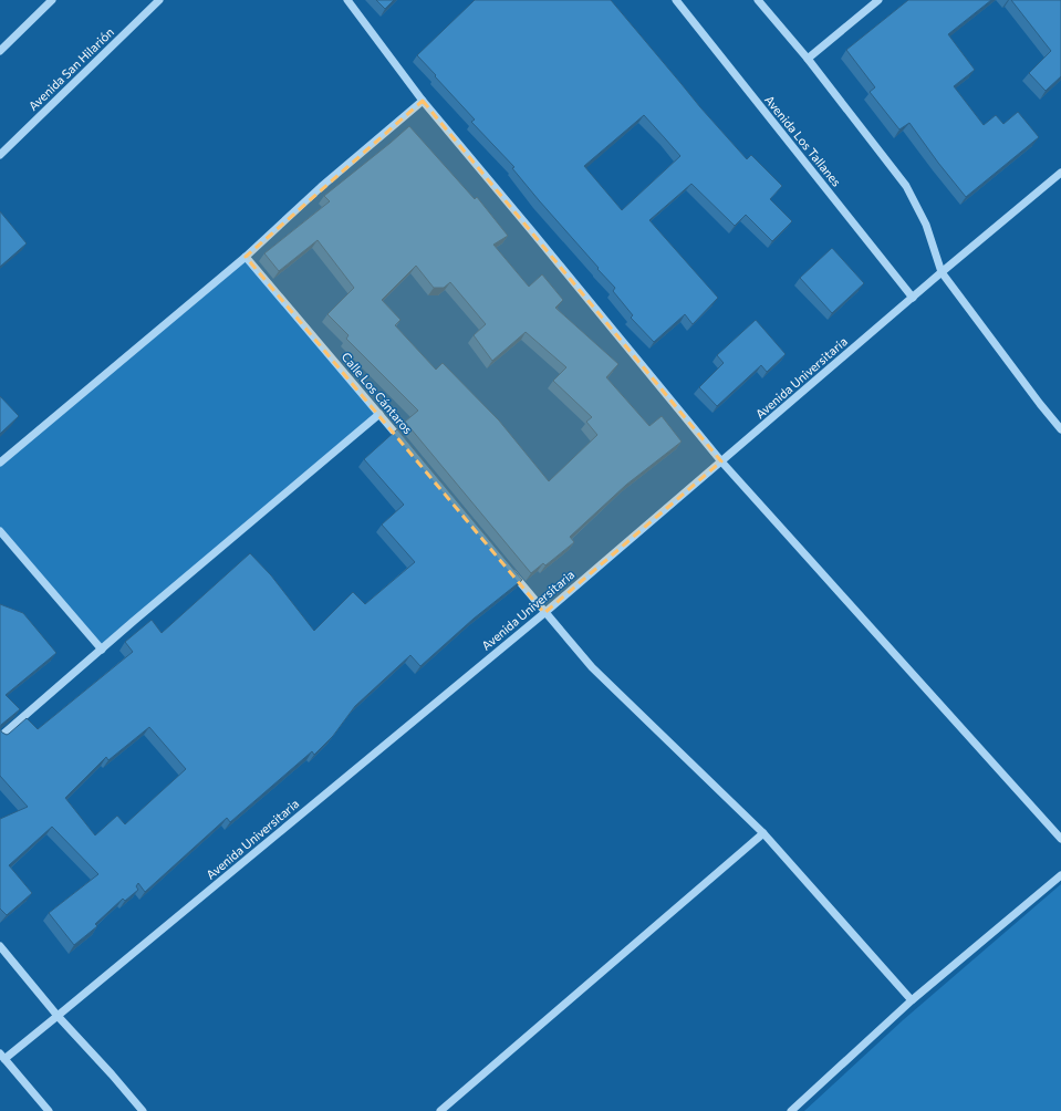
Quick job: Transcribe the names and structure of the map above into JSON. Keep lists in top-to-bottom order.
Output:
{
  "streets": {
    "street": [
      "Avenida San Hilarión",
      "Avenida Los Tallanes",
      "Avenida Universitaria",
      "Calle Los Cántaros"
    ]
  },
  "crossings": [
    ["Avenida Los Tallanes", "Avenida Universitaria"]
  ]
}
